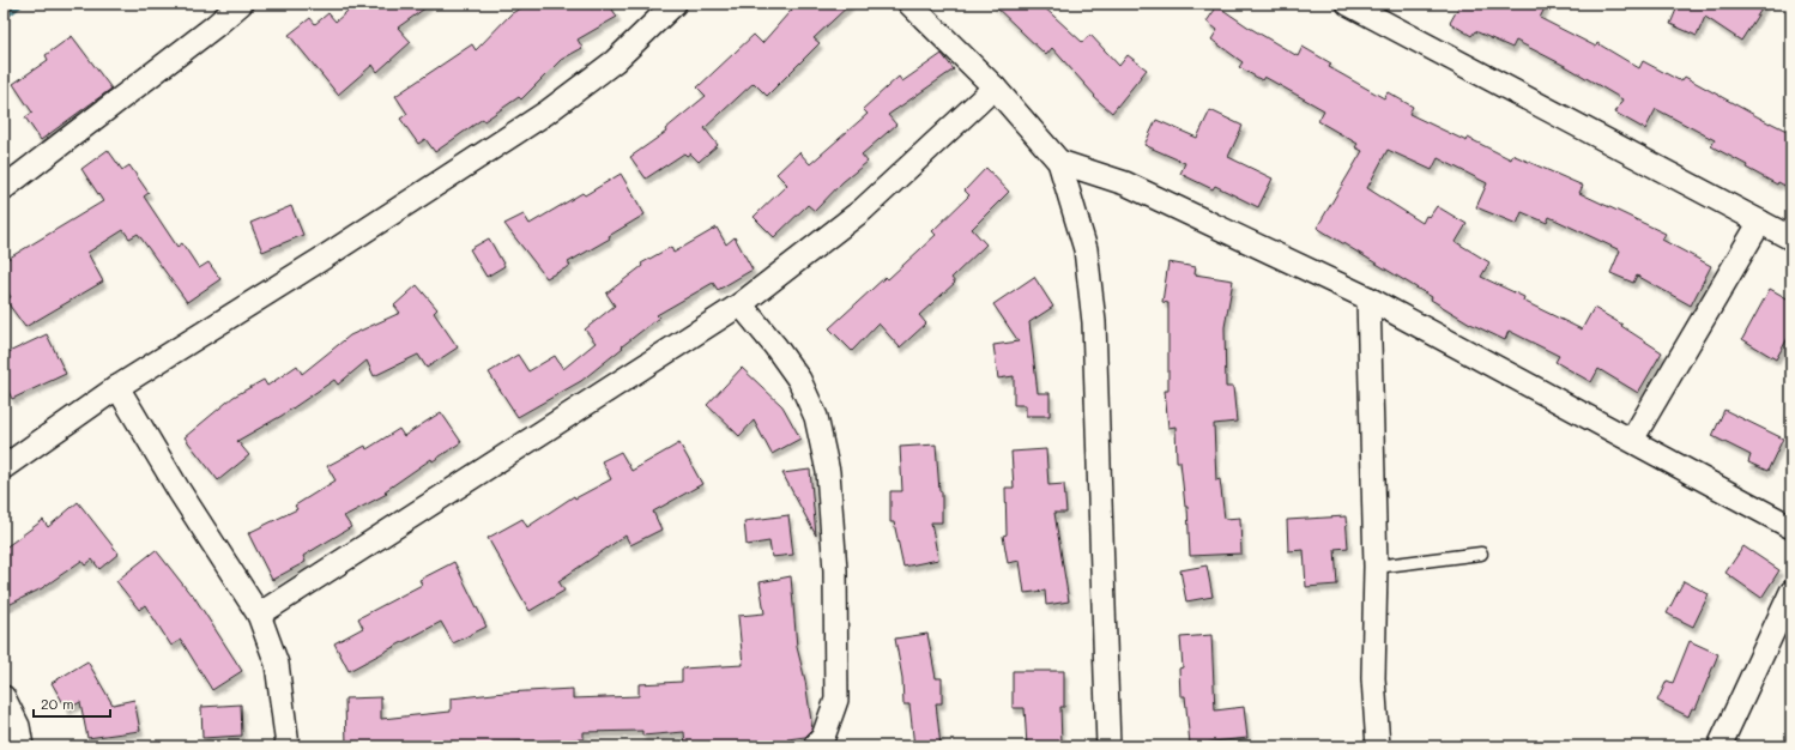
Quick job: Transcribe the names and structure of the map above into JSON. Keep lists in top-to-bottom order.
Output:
{
  "scale_bar": "20 m"
}
